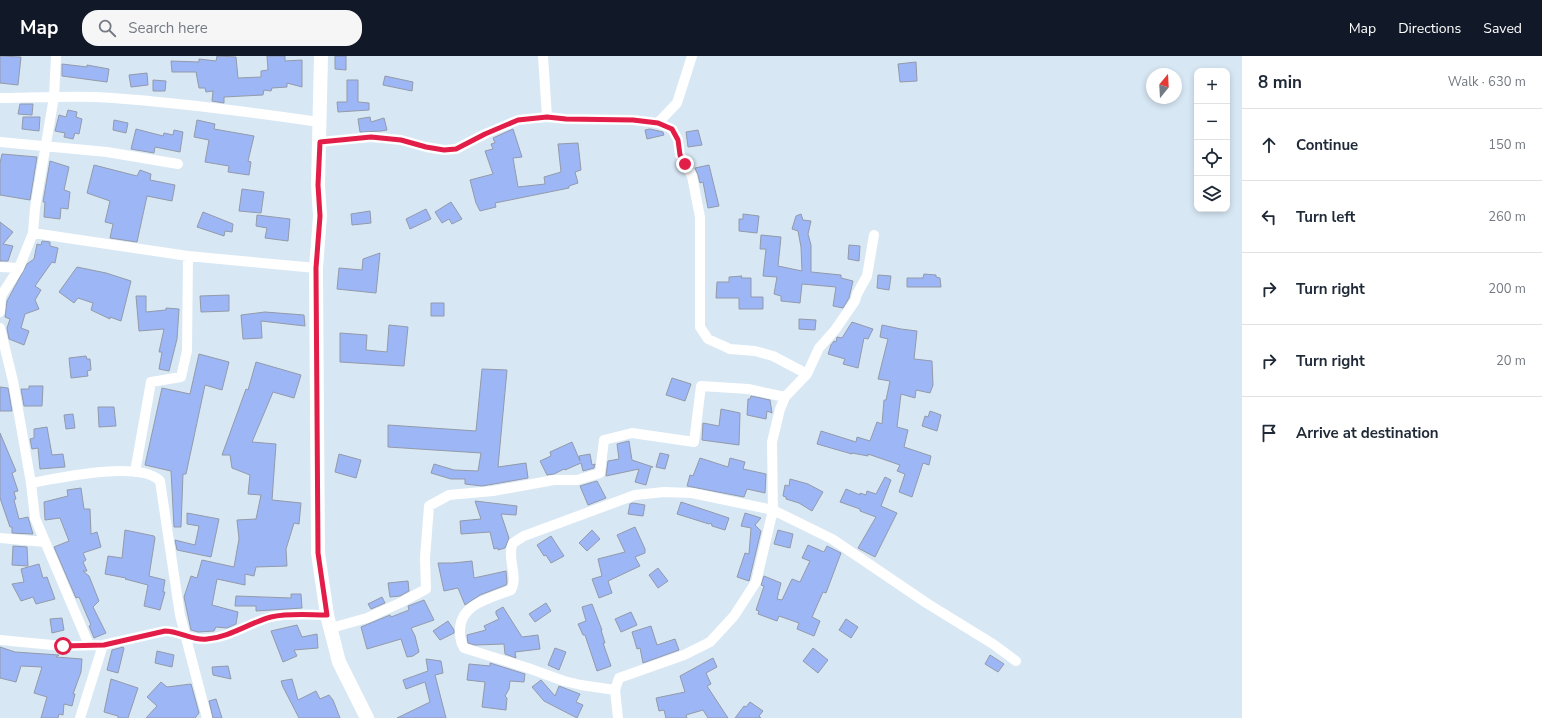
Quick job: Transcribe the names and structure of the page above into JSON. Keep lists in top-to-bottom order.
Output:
{
  "north": "top",
  "page": {
    "header": "Map",
    "search": "Search here",
    "nav": ["Map", "Directions", "Saved"],
    "heading": ["8 min", "Walk · 630 m"],
    "map_buttons": ["+", "−"],
    "list": [
      ["Continue", "150 m"],
      ["Turn left", "260 m"],
      ["Turn right", "200 m"],
      ["Turn right", "20 m"],
      "Arrive at destination"
    ]
  }
}
